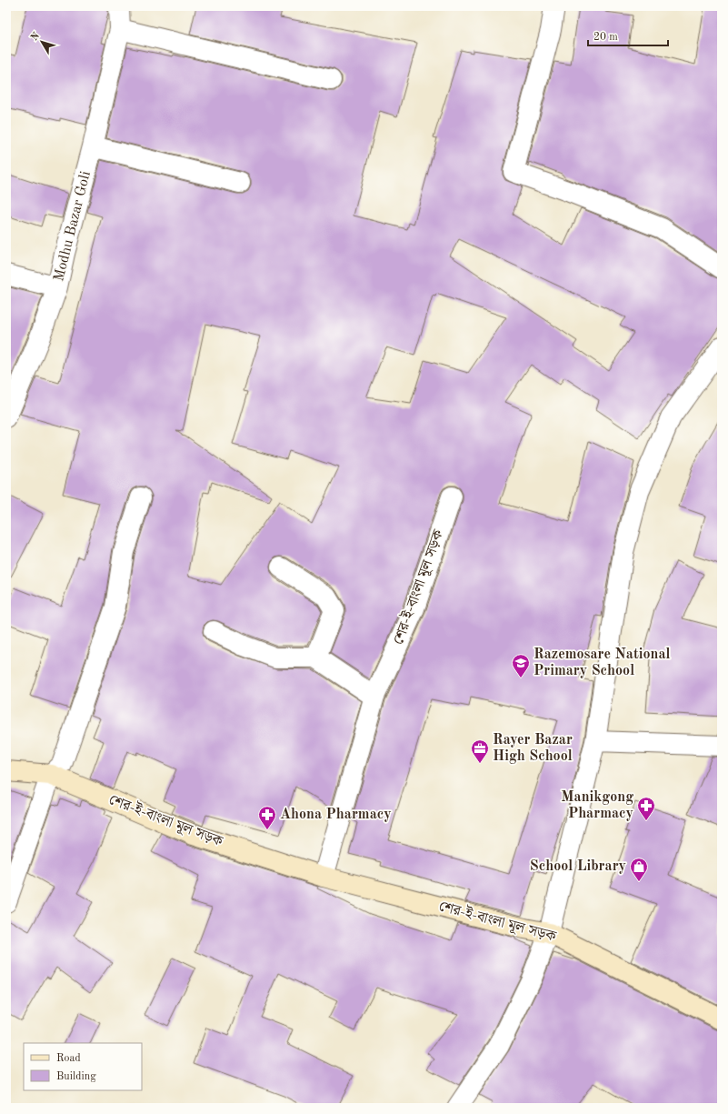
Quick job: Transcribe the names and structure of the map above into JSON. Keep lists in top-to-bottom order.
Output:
{
  "streets": {
    "street": ["Modhu Bazar Goli", "শের-ই-বাংলা মূল সড়ক"]
  },
  "places": {
    "school or university": ["Razemosare National Primary School"],
    "office": ["Rayer Bazar High School"],
    "pharmacy": ["Manikgong Pharmacy", "Ahona Pharmacy"],
    "shop": ["School Library"]
  },
  "legend": ["Road", "Building"],
  "scale_bar": "20 m",
  "north": "top left"
}
